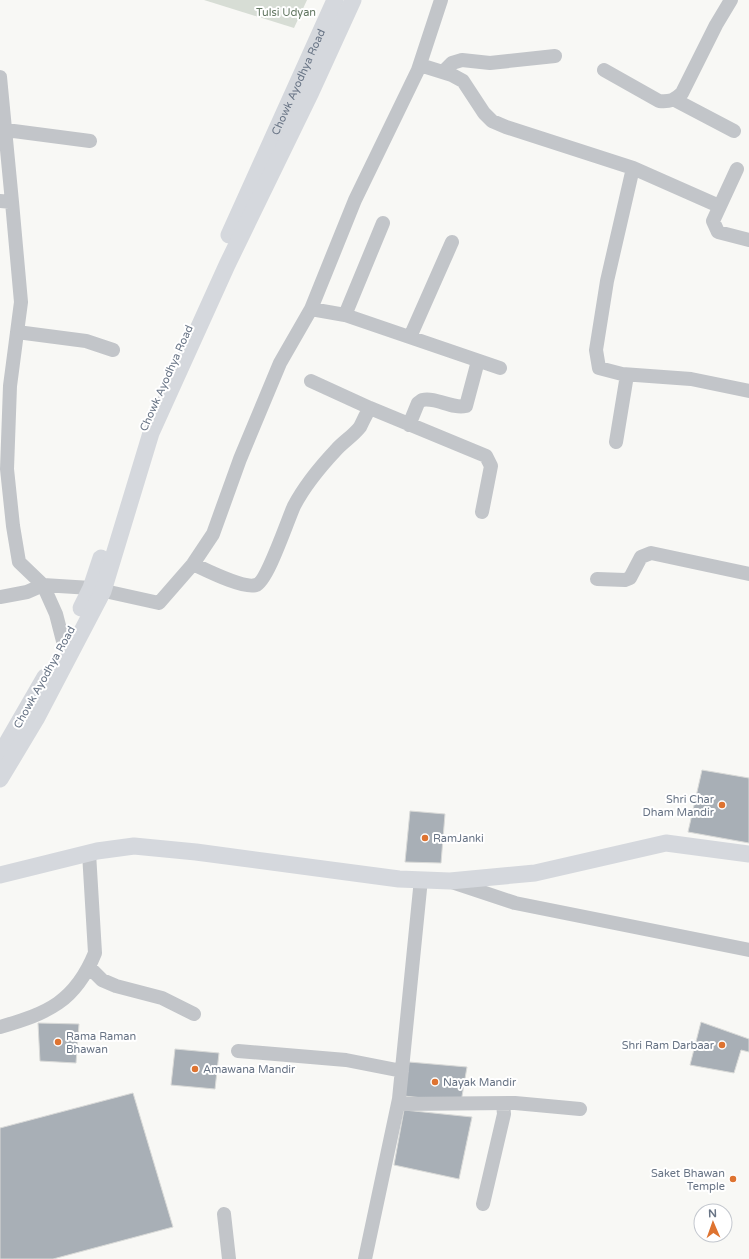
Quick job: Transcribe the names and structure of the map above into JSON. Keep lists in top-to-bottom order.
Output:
{
  "streets": {
    "main road": ["Chowk Ayodhya Road"]
  },
  "parks": ["Tulsi Udyan"],
  "places": [
    "Shri Char Dham Mandir",
    "RamJanki",
    "Rama Raman Bhawan",
    "Shri Ram Darbaar",
    "Amawana Mandir",
    "Nayak Mandir",
    "Saket Bhawan Temple"
  ],
  "north": "top"
}
